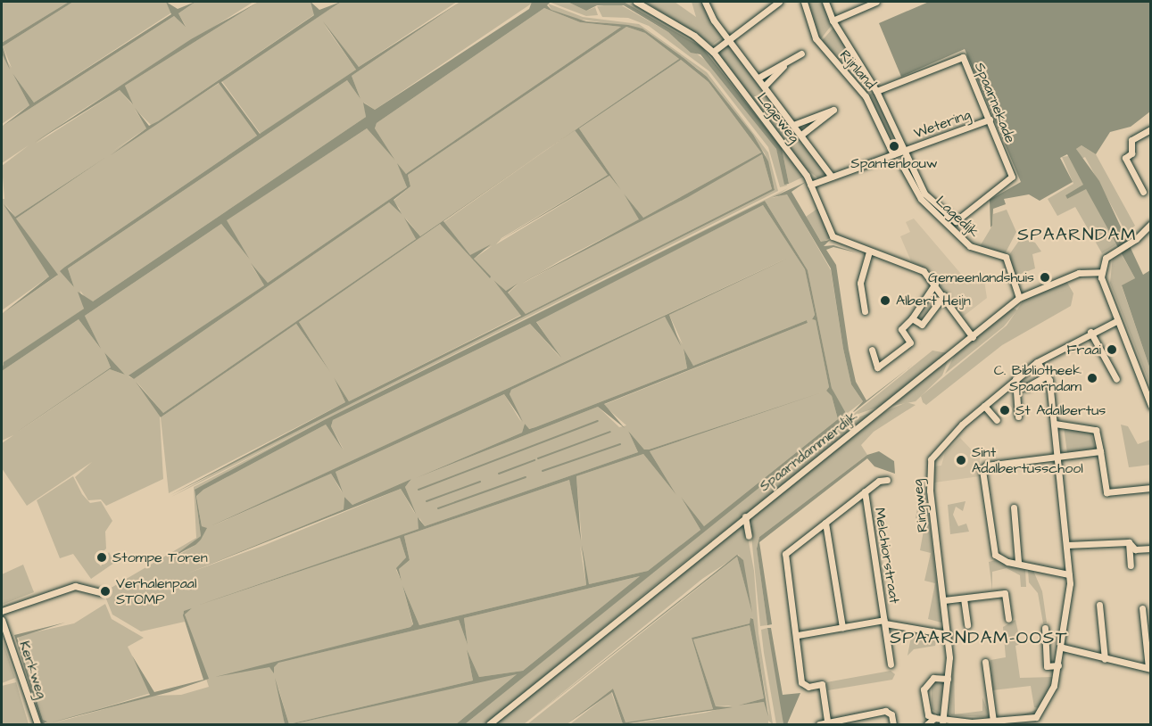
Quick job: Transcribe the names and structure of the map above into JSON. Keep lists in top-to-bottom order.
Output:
{
  "streets": {
    "street": [
      "Rijnland",
      "Spaarnekade",
      "Lageweg",
      "Wetering",
      "Lagedijk",
      "Spaarndammerdijk",
      "Ringweg",
      "Melchiorstraat",
      "Kerkweg"
    ]
  },
  "crossings": [
    ["Rijnland", "Spaarnekade"],
    ["Rijnland", "Wetering"],
    ["Rijnland", "Lagedijk"],
    ["Spaarnekade", "Wetering"],
    ["Spaarnekade", "Lagedijk"],
    ["Lageweg", "Spaarndammerdijk"],
    ["Wetering", "Lagedijk"],
    ["Lagedijk", "Spaarndammerdijk"]
  ],
  "districts": ["SPAARNDAM", "SPAARNDAM-OOST"],
  "places": [
    "Spantenbouw",
    "Gemeenlandshuis",
    "Albert Heijn",
    "Fraai",
    "C. Bibliotheek Spaarndam",
    "St Adalbertus",
    "Sint Adalbertusschool",
    "Stompe Toren",
    "Verhalenpaal STOMP"
  ]
}
